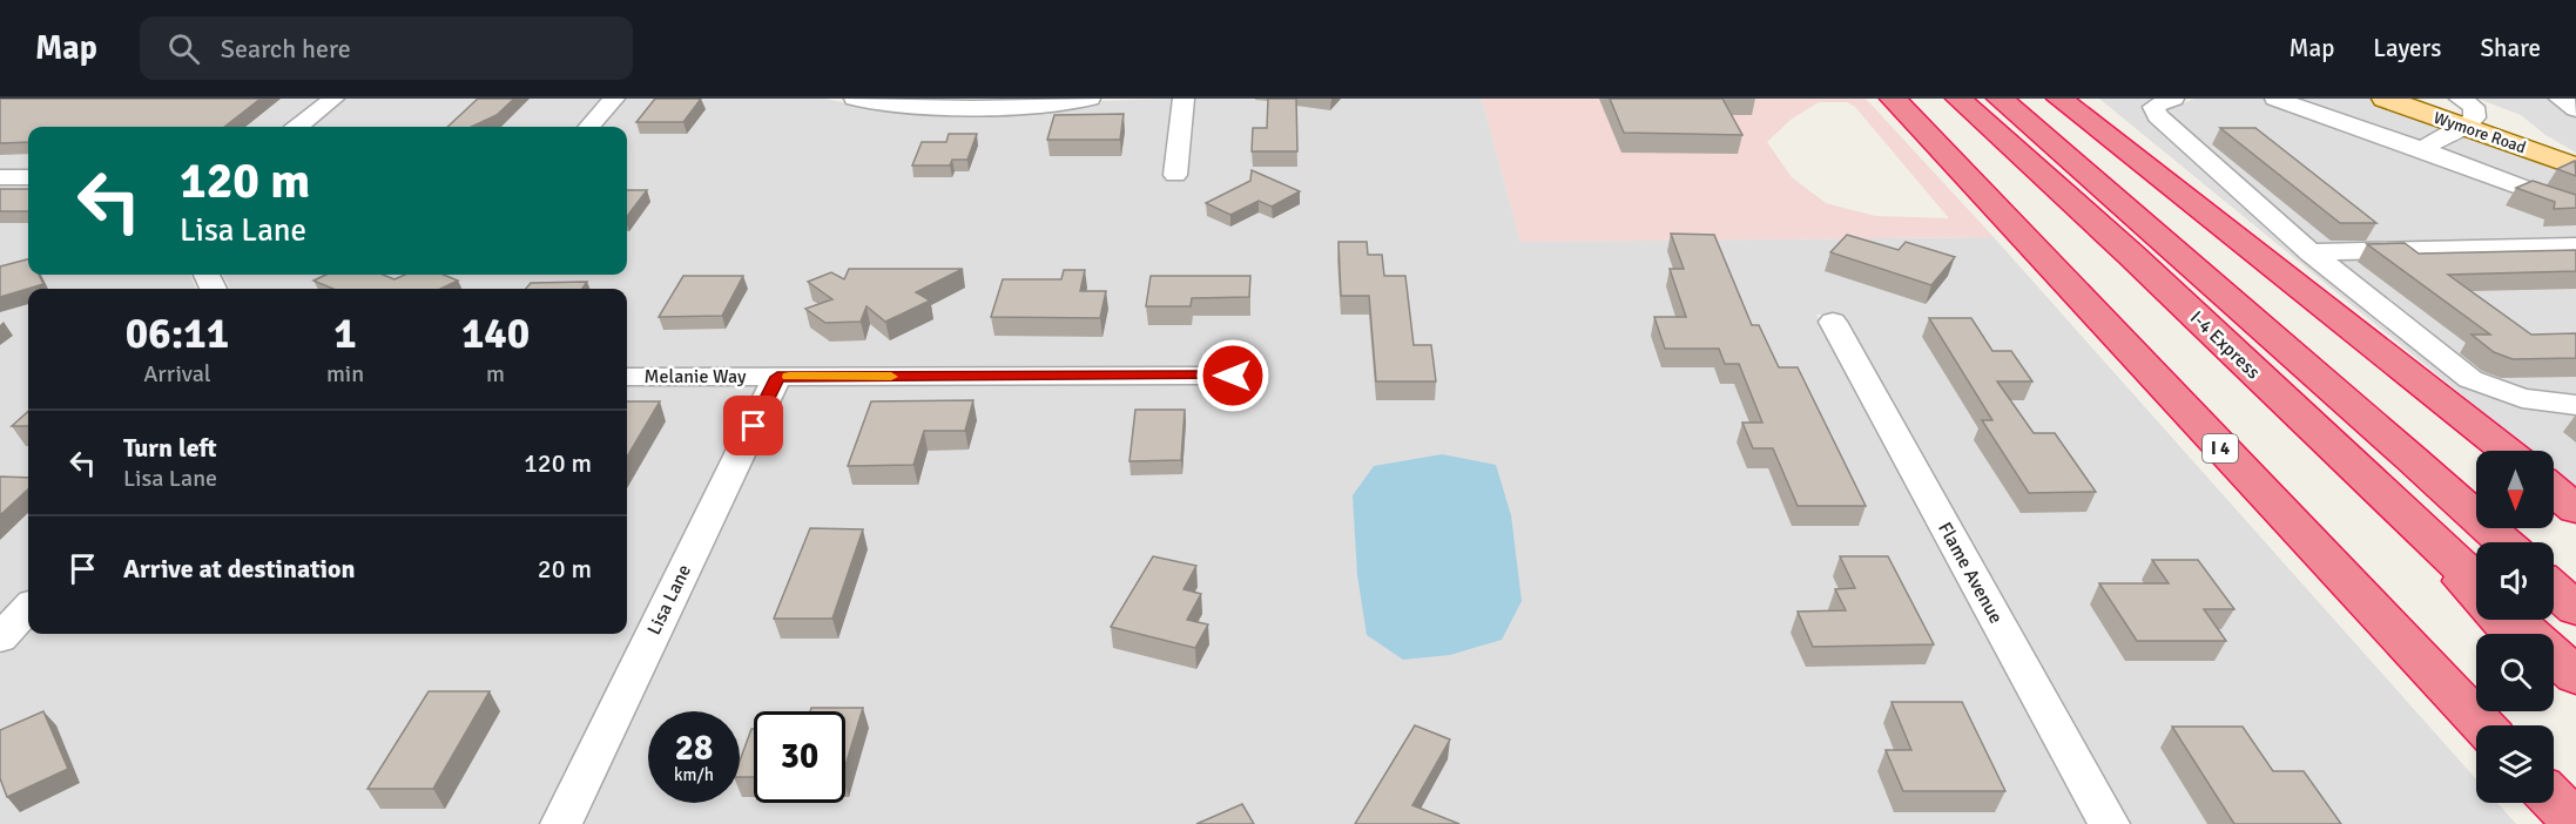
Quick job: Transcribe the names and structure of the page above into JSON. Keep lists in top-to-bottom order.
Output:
{
  "streets": {
    "highway": ["I-4 Express", "I 4"],
    "main road": ["Wymore Road"],
    "street": ["Melanie Way", "Flame Avenue", "Lisa Lane"]
  },
  "crossings": [
    ["Melanie Way", "Lisa Lane"]
  ],
  "north": "bottom",
  "page": {
    "header": "Map",
    "search": "Search here",
    "nav": ["Map", "Layers", "Share"],
    "turn": ["120 m", "Lisa Lane"],
    "eta": [
      "06:11",
      "Arrival",
      "1",
      "min",
      "140",
      "m"
    ],
    "list": [
      {
        "name": "Turn left",
        "note": "Lisa Lane",
        "value": "120 m"
      },
      {
        "name": "Arrive at destination",
        "value": "20 m"
      }
    ],
    "speed": "28 km/h",
    "limit": "30"
  }
}
